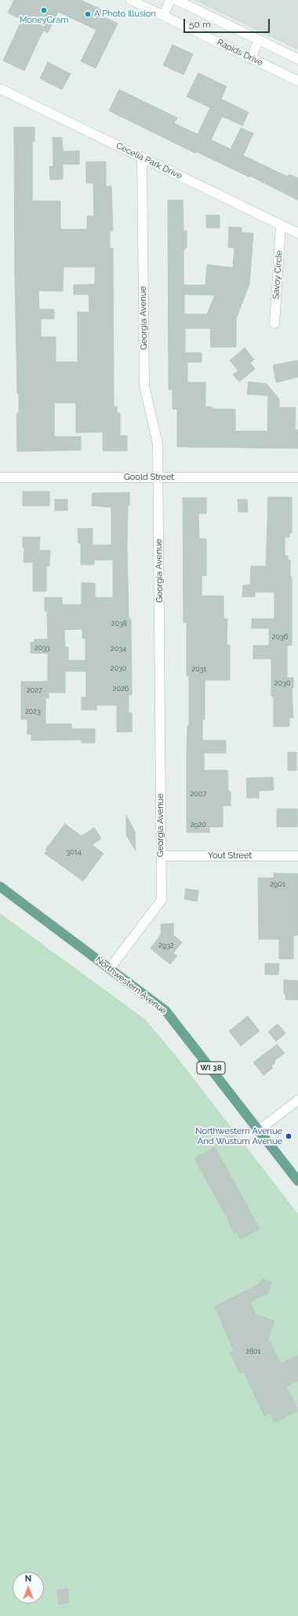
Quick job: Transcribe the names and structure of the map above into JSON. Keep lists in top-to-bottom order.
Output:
{
  "streets": {
    "main road": ["Northwestern Avenue", "WI 38"],
    "street": [
      "Rapids Drive",
      "Cecelia Park Drive",
      "Savoy Circle",
      "Georgia Avenue",
      "Goold Street",
      "Yout Street"
    ]
  },
  "crossings": [
    ["Cecelia Park Drive", "Savoy Circle"],
    ["Cecelia Park Drive", "Georgia Avenue"],
    ["Georgia Avenue", "Goold Street"],
    ["Georgia Avenue", "Yout Street"],
    ["Georgia Avenue", "Northwestern Avenue"]
  ],
  "places": ["MoneyGram", "A Photo Illusion", "Northwestern Avenue And Wustum Avenue"],
  "house_numbers": [
    "2038",
    "2036",
    "2033",
    "2034",
    "2030",
    "2031",
    "2030",
    "2026",
    "2027",
    "2023",
    "2007",
    "2920",
    "3014",
    "2901",
    "2932",
    "2801"
  ],
  "scale_bar": "50 m",
  "north": "top"
}
